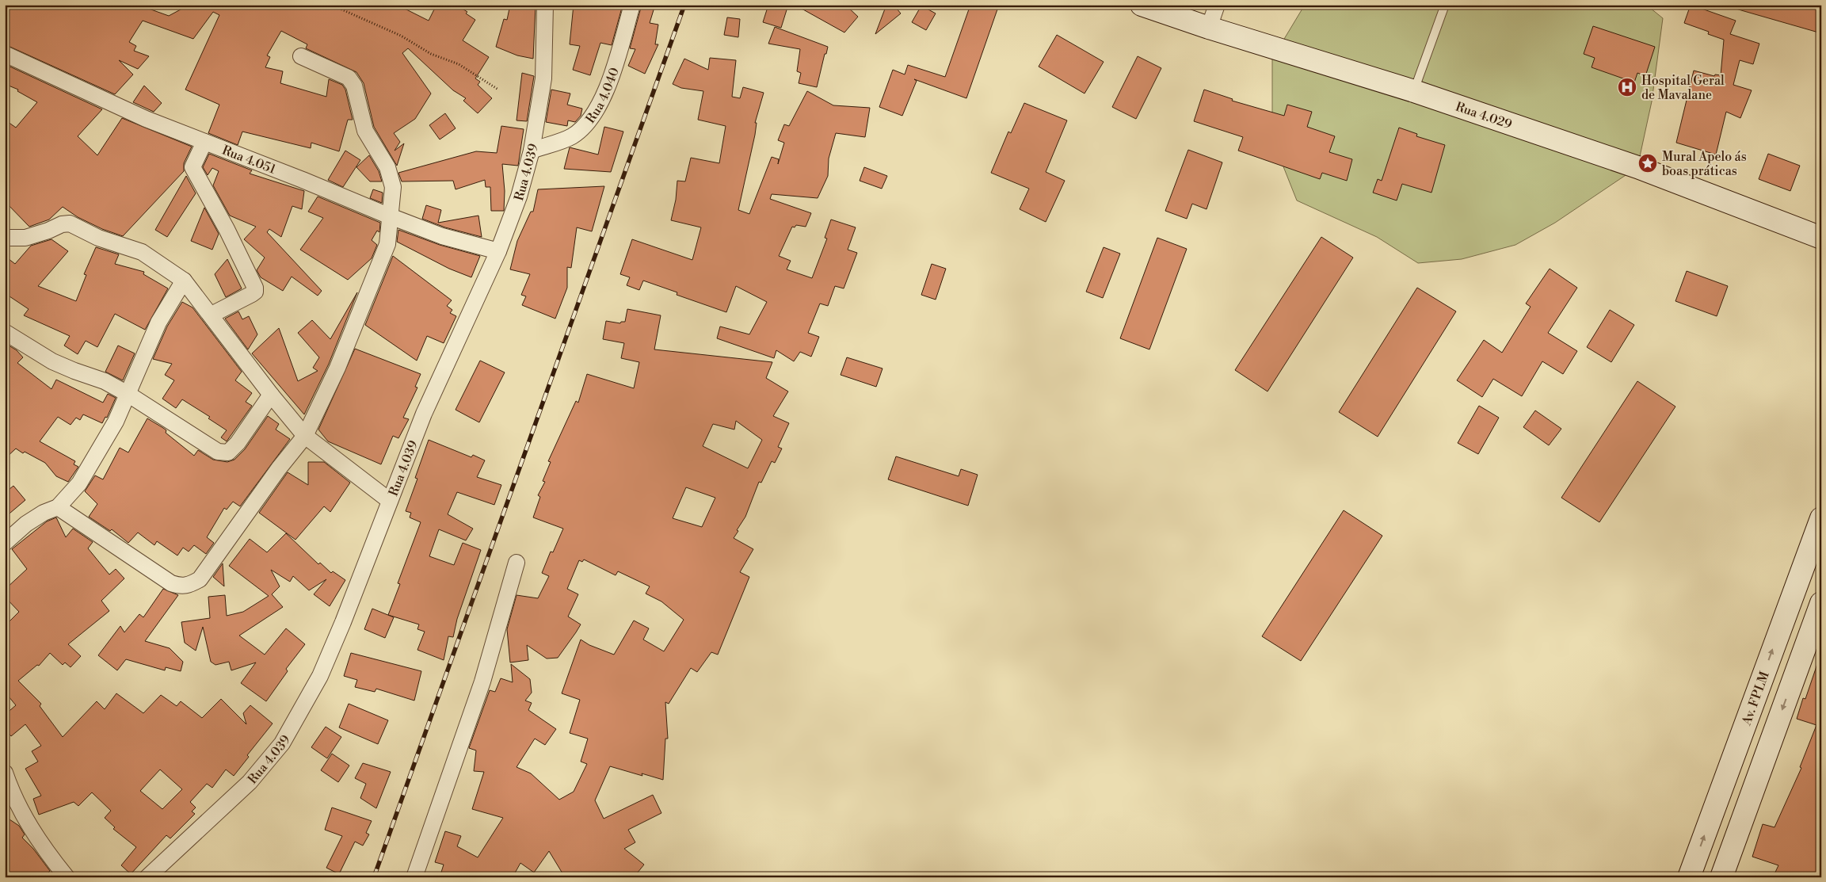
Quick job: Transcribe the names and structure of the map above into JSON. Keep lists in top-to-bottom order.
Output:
{
  "streets": {
    "street": [
      "Rua 4.040",
      "Rua 4.029",
      "Rua 4.051",
      "Rua 4.039",
      "Av. FPLM"
    ]
  },
  "crossings": [
    ["Rua 4.040", "Rua 4.039"],
    ["Rua 4.051", "Rua 4.039"]
  ],
  "places": {
    "hospital": ["Hospital Geral de Mavalane"],
    "place": ["Mural Apelo ás boas práticas"]
  }
}
